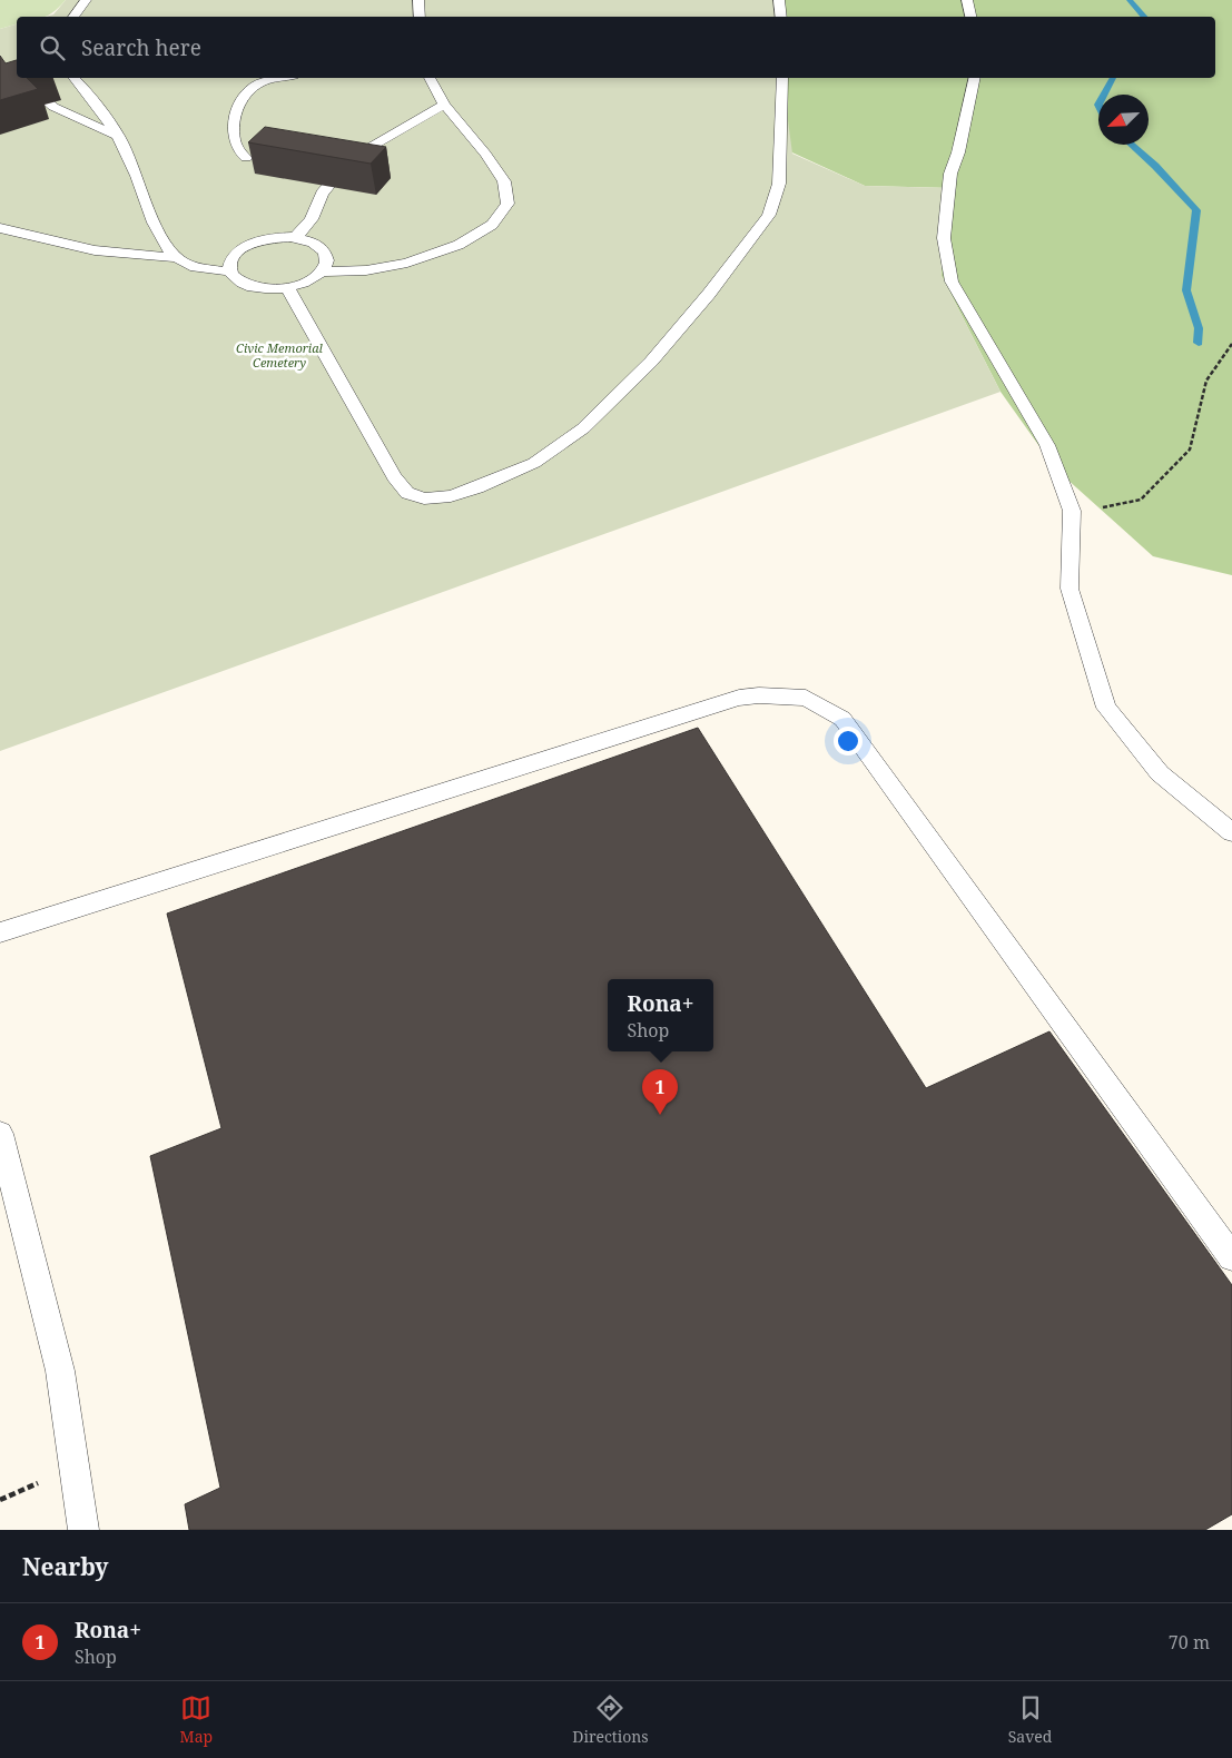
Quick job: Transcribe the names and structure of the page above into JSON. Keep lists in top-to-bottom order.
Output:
{
  "parks": ["Civic Memorial Cemetery"],
  "north": "bottom left",
  "page": {
    "search": "Search here",
    "popup": ["Rona+", "Shop"],
    "pins": "1",
    "heading": "Nearby",
    "list": [
      {
        "mark": "1",
        "name": "Rona+",
        "note": "Shop",
        "value": "70 m"
      }
    ],
    "nav": ["Map", "Directions", "Saved"]
  }
}
